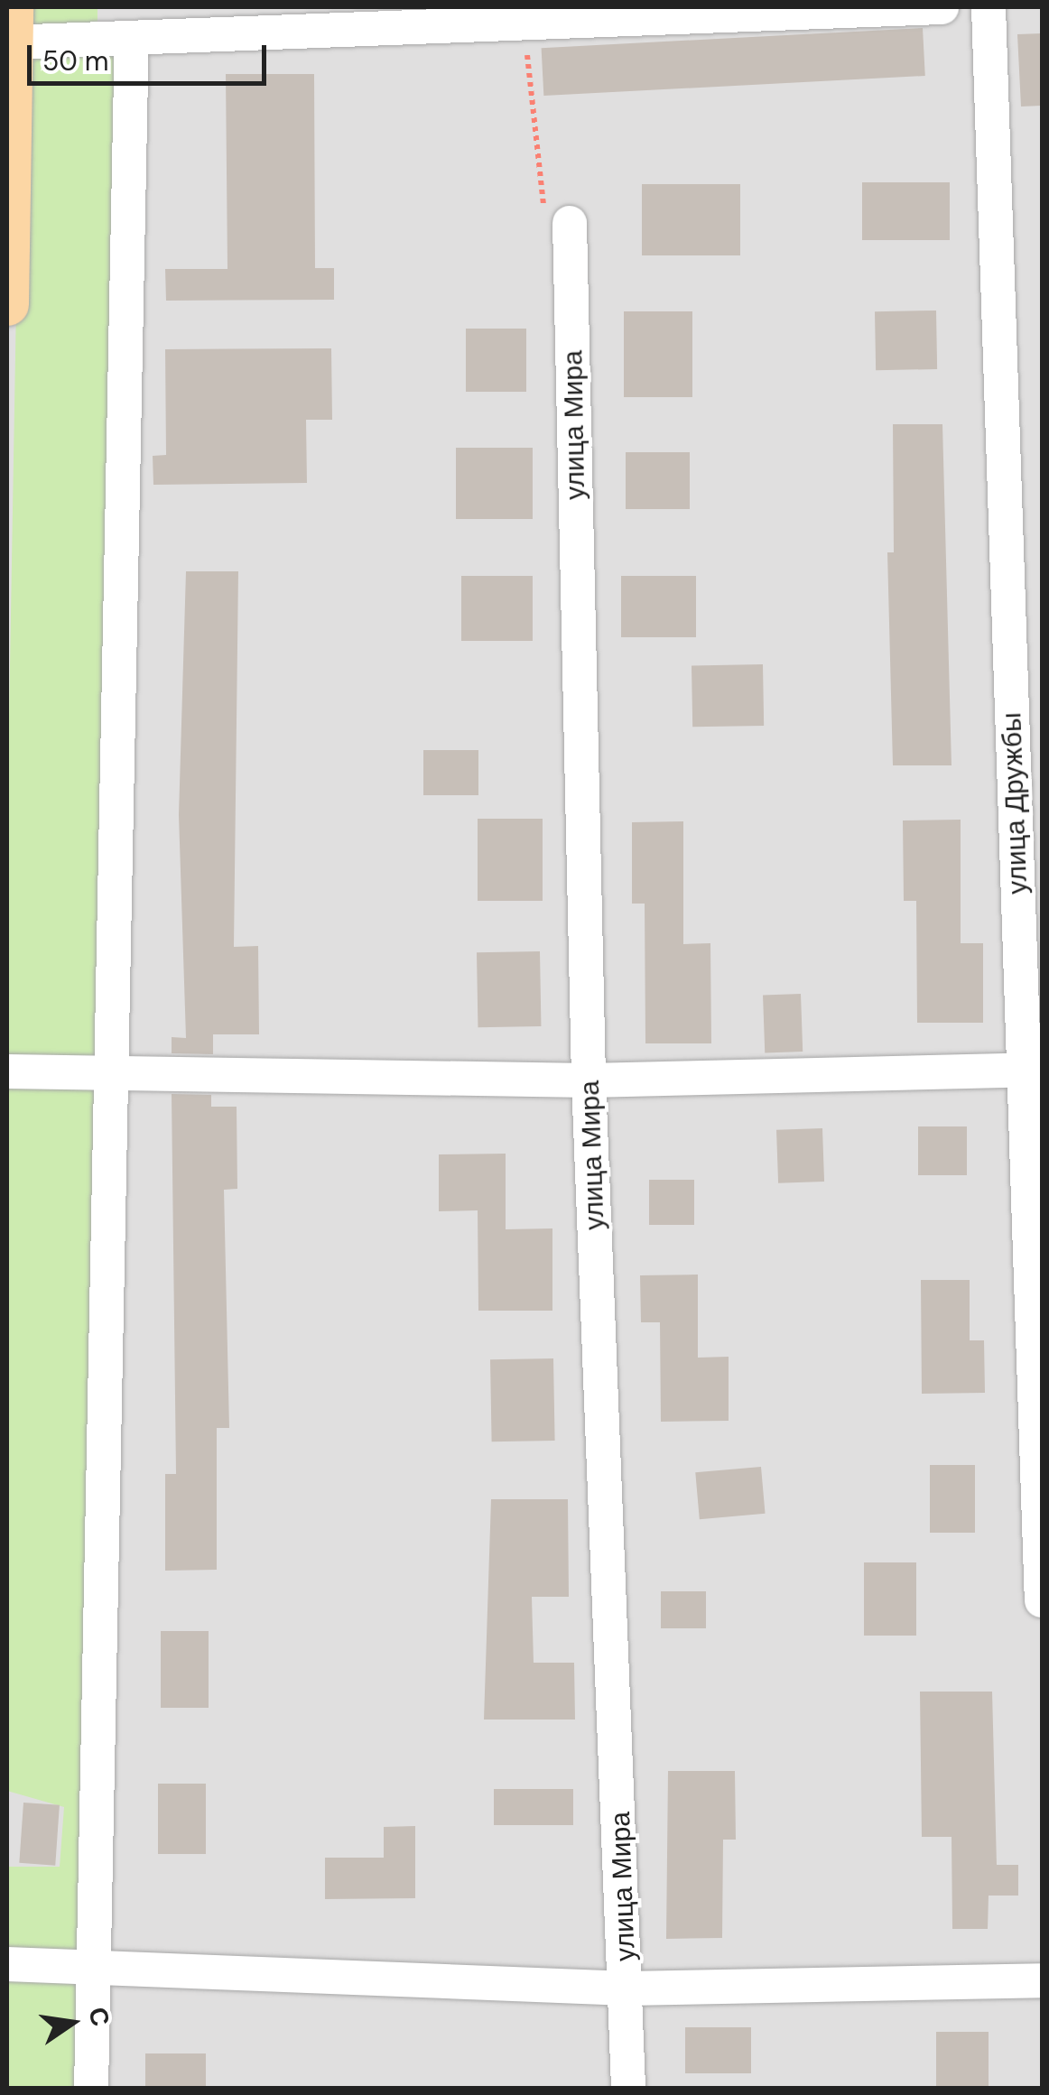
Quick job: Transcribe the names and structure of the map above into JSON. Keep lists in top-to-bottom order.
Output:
{
  "streets": {
    "street": ["улица Мира", "улица Дружбы"]
  },
  "scale_bar": "50 m",
  "north": "right"
}
